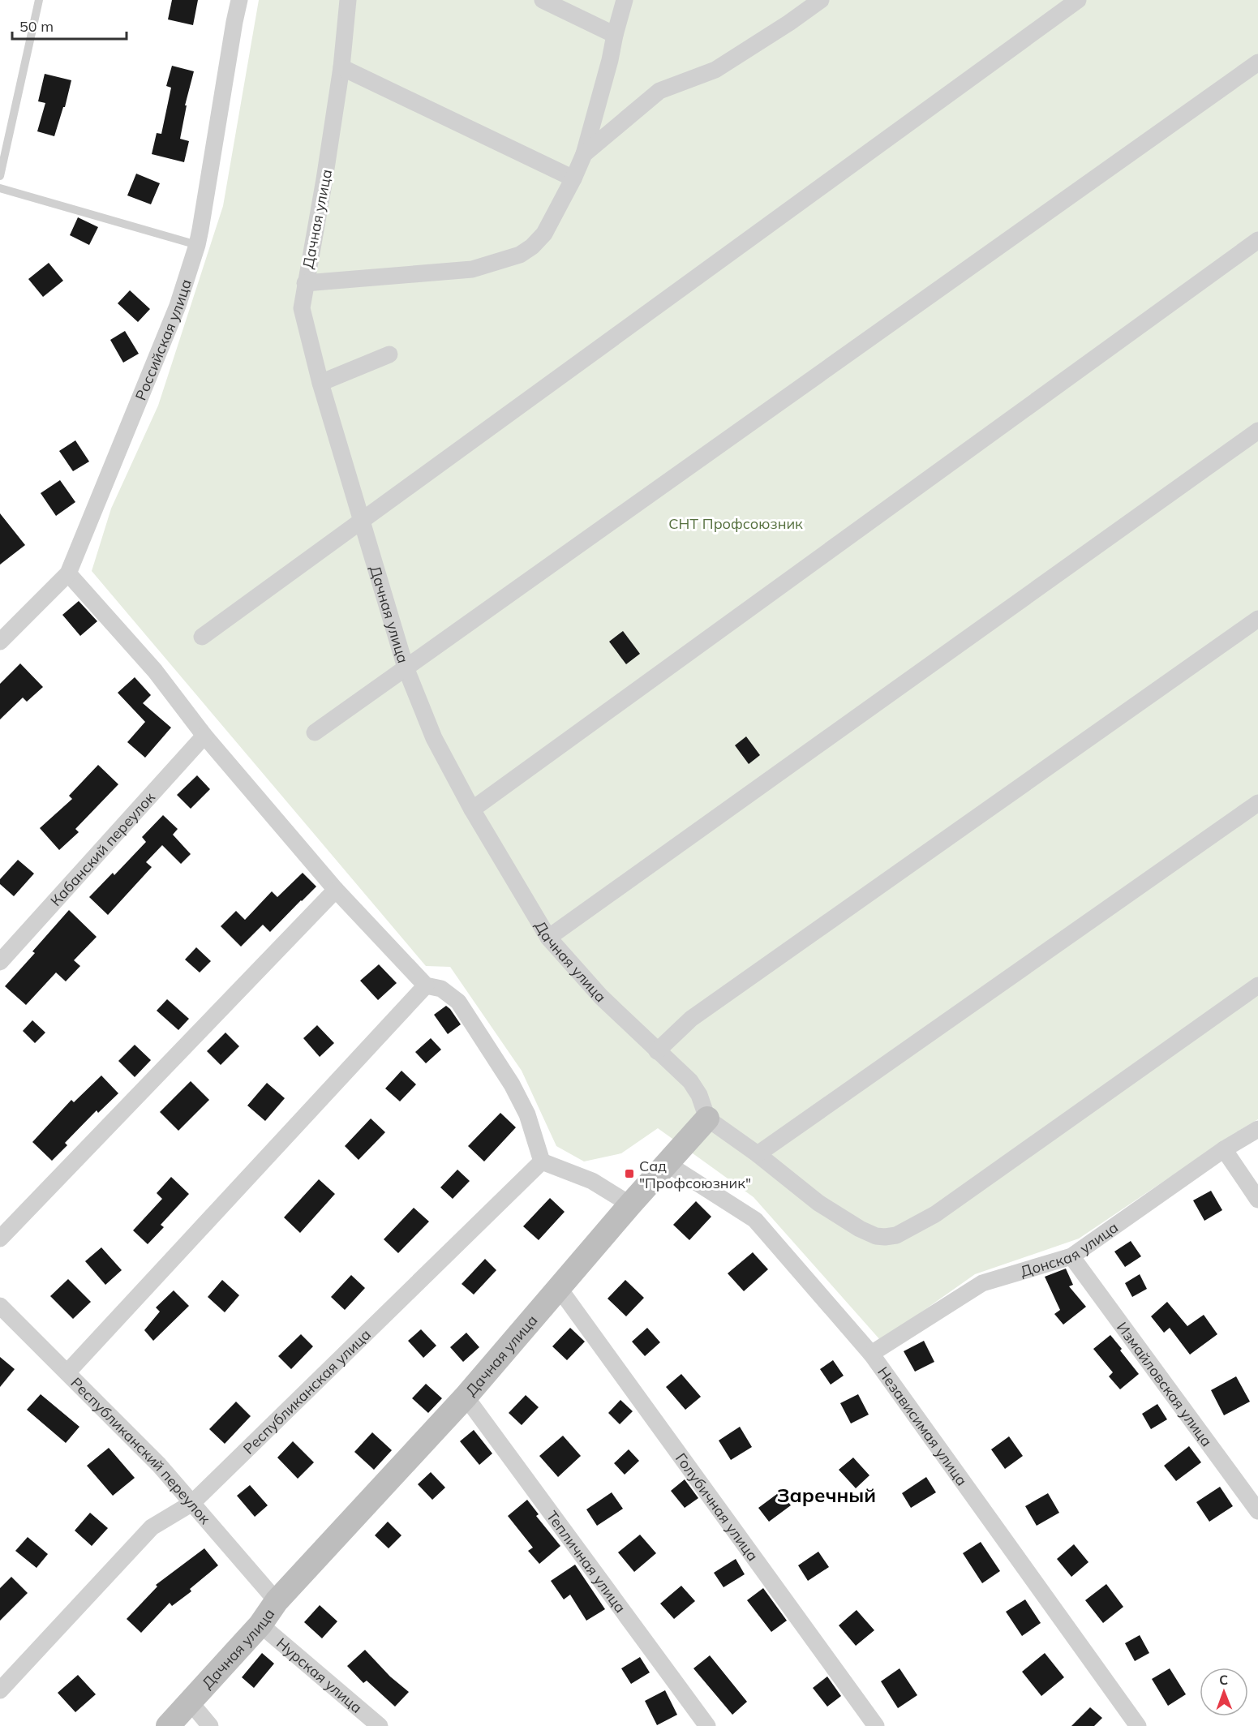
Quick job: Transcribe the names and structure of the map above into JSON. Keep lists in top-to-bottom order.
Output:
{
  "streets": {
    "street": [
      "Дачная улица",
      "Российская улица",
      "Кабанский переулок",
      "Донская улица",
      "Измайловская улица",
      "Республиканская улица",
      "Независимая улица",
      "Республиканский переулок",
      "Голубичная улица",
      "Тепличная улица",
      "Нурская улица"
    ]
  },
  "crossings": [
    ["Дачная улица", "Независимая улица"],
    ["Дачная улица", "Республиканский переулок"],
    ["Дачная улица", "Голубичная улица"],
    ["Дачная улица", "Тепличная улица"],
    ["Дачная улица", "Нурская улица"],
    ["Донская улица", "Измайловская улица"],
    ["Донская улица", "Независимая улица"],
    ["Республиканская улица", "Республиканский переулок"]
  ],
  "districts": ["Заречный"],
  "parks": ["СНТ Профсоюзник"],
  "places": {
    "transit": ["Сад \"Профсоюзник\""]
  },
  "scale_bar": "50 m",
  "north": "top"
}
